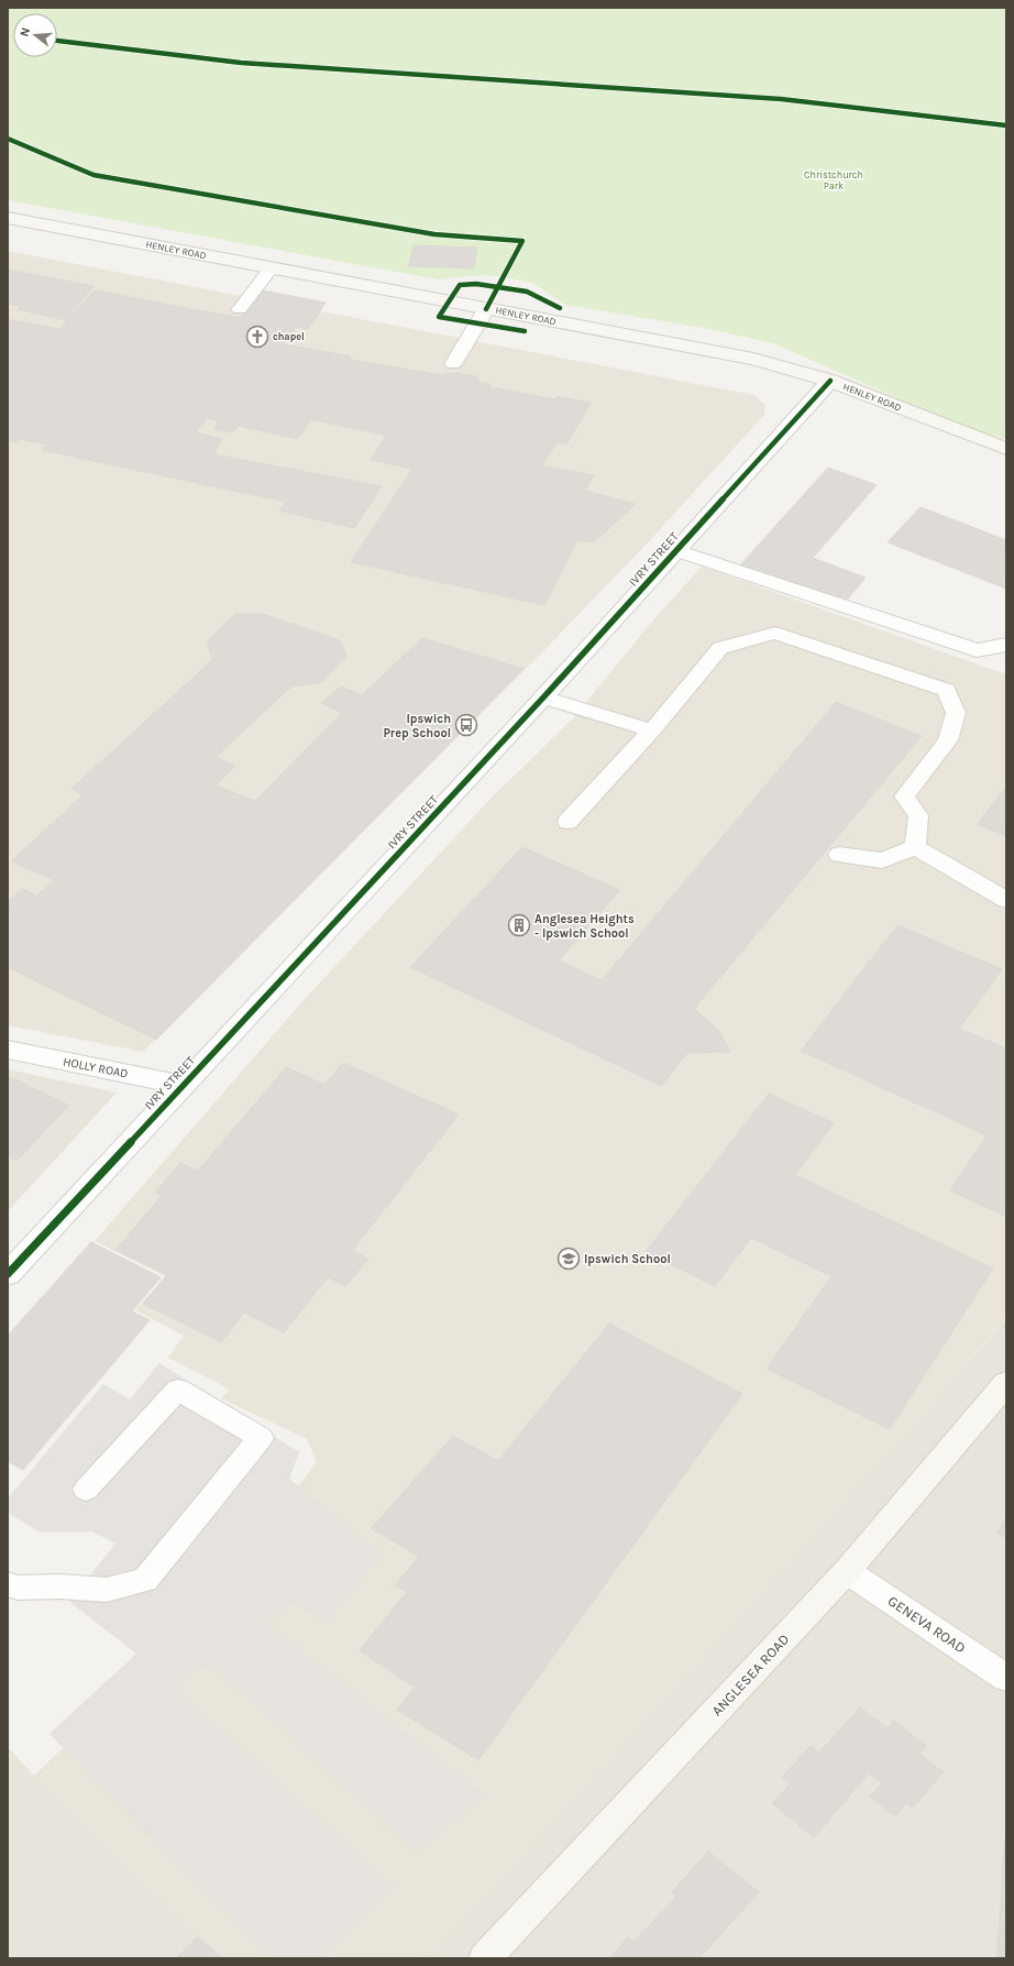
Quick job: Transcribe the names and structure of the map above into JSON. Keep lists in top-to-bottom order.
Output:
{
  "streets": {
    "street": [
      "HENLEY ROAD",
      "IVRY STREET",
      "HOLLY ROAD",
      "GENEVA ROAD",
      "ANGLESEA ROAD"
    ]
  },
  "crossings": [
    ["HENLEY ROAD", "IVRY STREET"],
    ["IVRY STREET", "HOLLY ROAD"],
    ["GENEVA ROAD", "ANGLESEA ROAD"]
  ],
  "parks": ["Christchurch Park"],
  "places": {
    "church": ["chapel"],
    "bus stop": ["Ipswich Prep School"],
    "building": ["Anglesea Heights - Ipswich School"],
    "school or university": ["Ipswich School"]
  },
  "north": "left"
}
